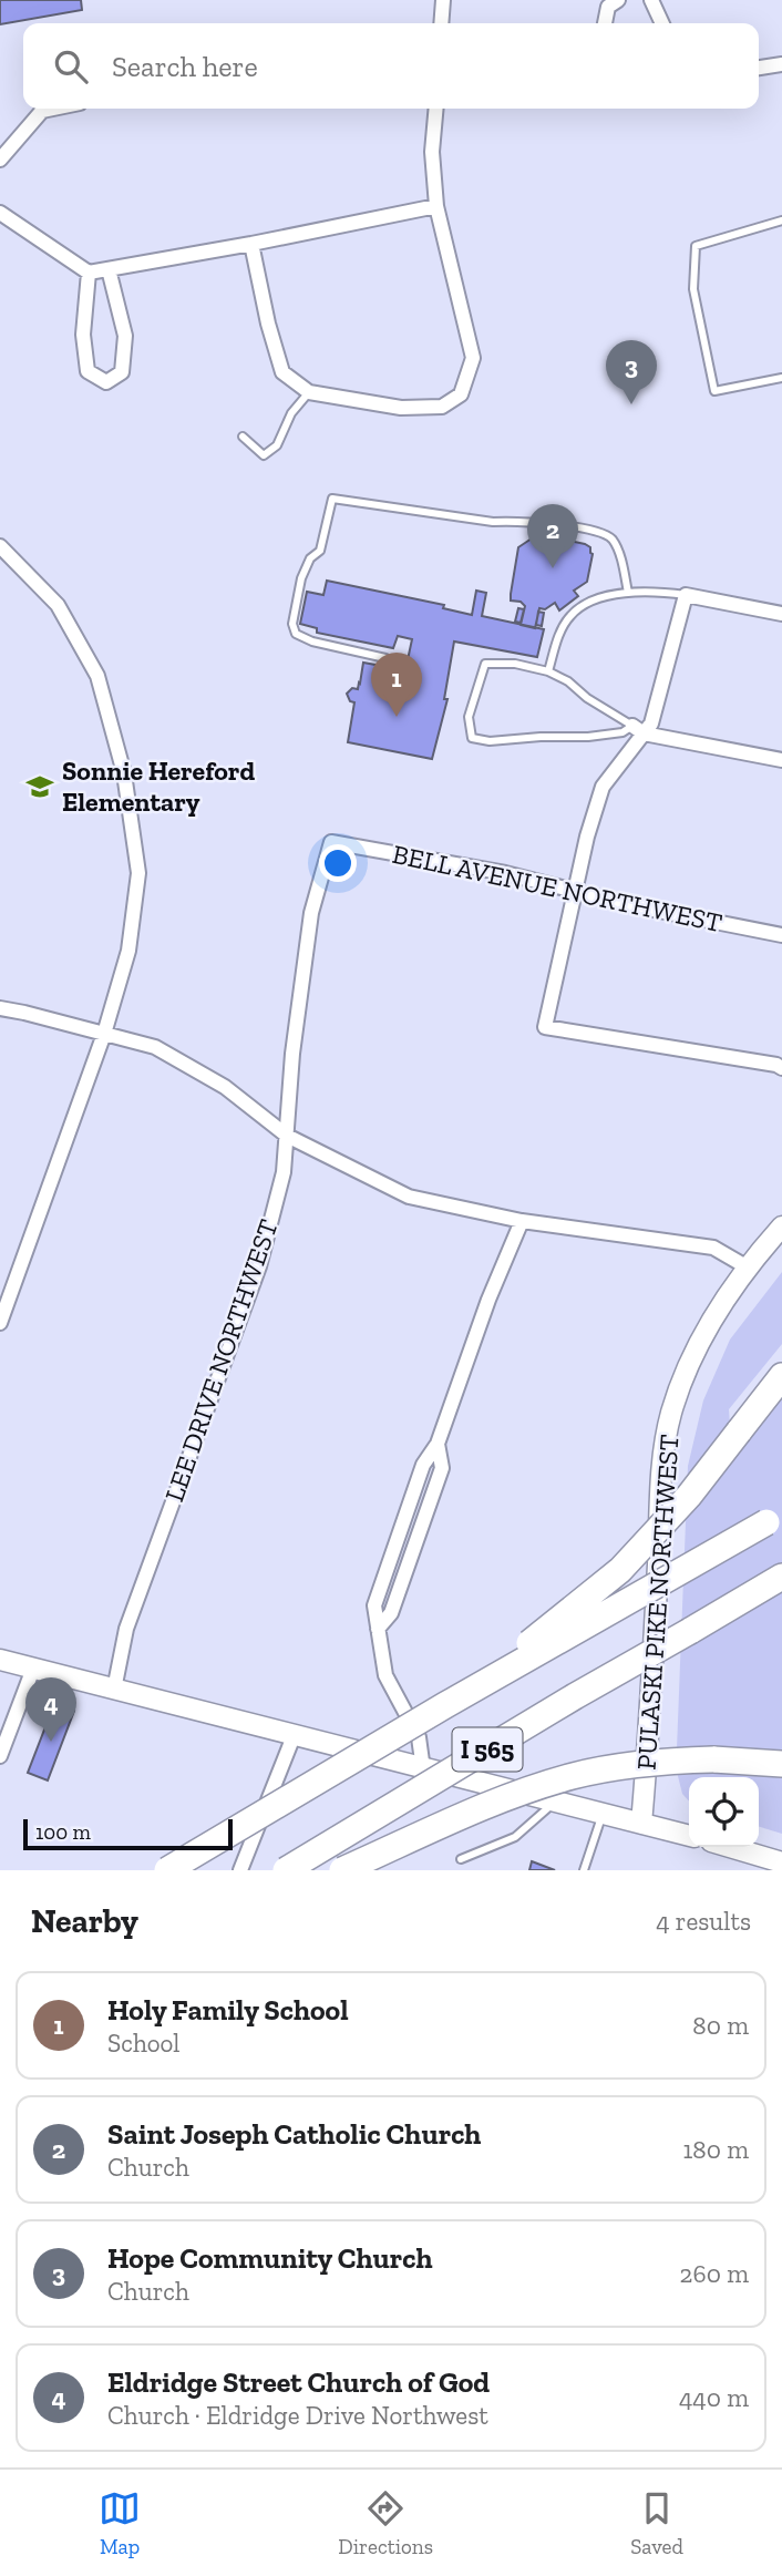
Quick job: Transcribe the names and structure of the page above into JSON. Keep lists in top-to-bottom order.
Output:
{
  "streets": {
    "highway": ["I 565"],
    "main road": ["PULASKI PIKE NORTHWEST"],
    "street": ["BELL AVENUE NORTHWEST", "LEE DRIVE NORTHWEST"]
  },
  "crossings": [
    ["BELL AVENUE NORTHWEST", "LEE DRIVE NORTHWEST"]
  ],
  "places": {
    "school or university": ["Sonnie Hereford Elementary"]
  },
  "scale_bar": "100 m",
  "page": {
    "search": "Search here",
    "pins": [
      "3",
      "2",
      "1",
      "4"
    ],
    "scale": "100 m",
    "heading": ["Nearby", "4 results"],
    "list": [
      {
        "mark": "1",
        "name": "Holy Family School",
        "note": "School",
        "value": "80 m"
      },
      {
        "mark": "2",
        "name": "Saint Joseph Catholic Church",
        "note": "Church",
        "value": "180 m"
      },
      {
        "mark": "3",
        "name": "Hope Community Church",
        "note": "Church",
        "value": "260 m"
      },
      {
        "mark": "4",
        "name": "Eldridge Street Church of God",
        "note": "Church · Eldridge Drive Northwest",
        "value": "440 m"
      }
    ],
    "nav": ["Map", "Directions", "Saved"]
  }
}
